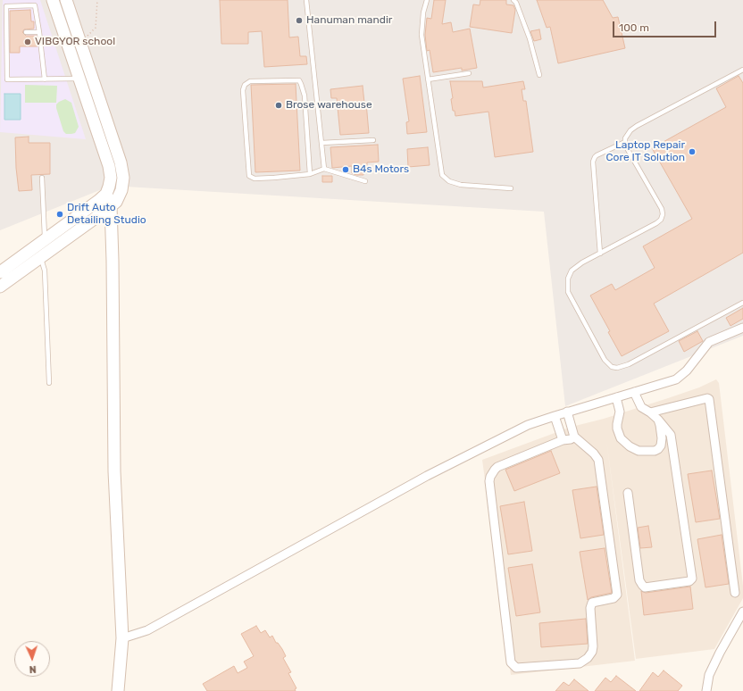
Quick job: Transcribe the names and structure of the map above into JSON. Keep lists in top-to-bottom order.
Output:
{
  "places": [
    "Hanuman mandir",
    "VIBGYOR school",
    "Brose warehouse",
    "Laptop Repair Core IT Solution",
    "B4s Motors",
    "Drift Auto Detailing Studio"
  ],
  "scale_bar": "100 m",
  "north": "bottom"
}
